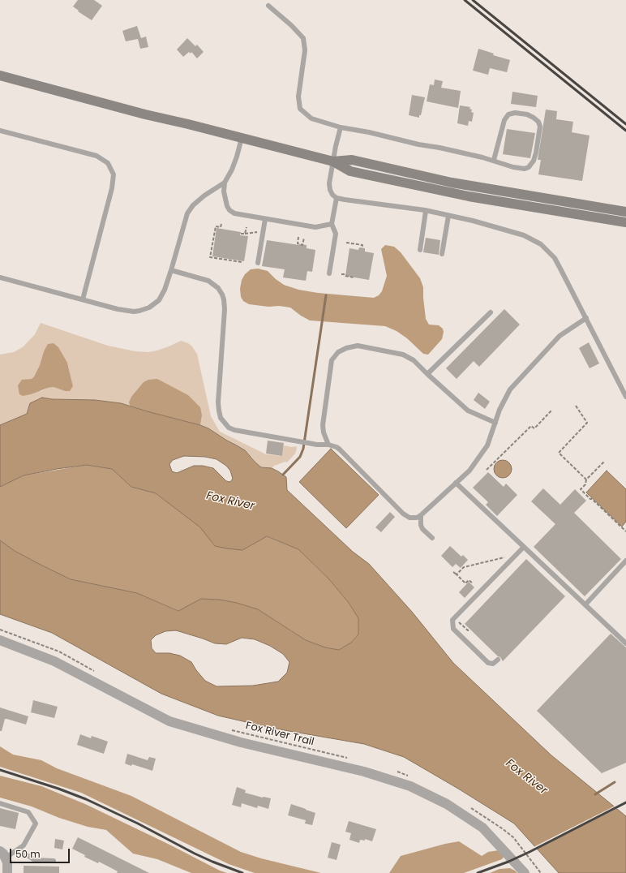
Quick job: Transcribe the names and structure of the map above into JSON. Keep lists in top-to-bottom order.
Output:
{
  "streets": {
    "path": ["Fox River Trail"]
  },
  "water": ["Fox River"],
  "scale_bar": "50 m"
}
